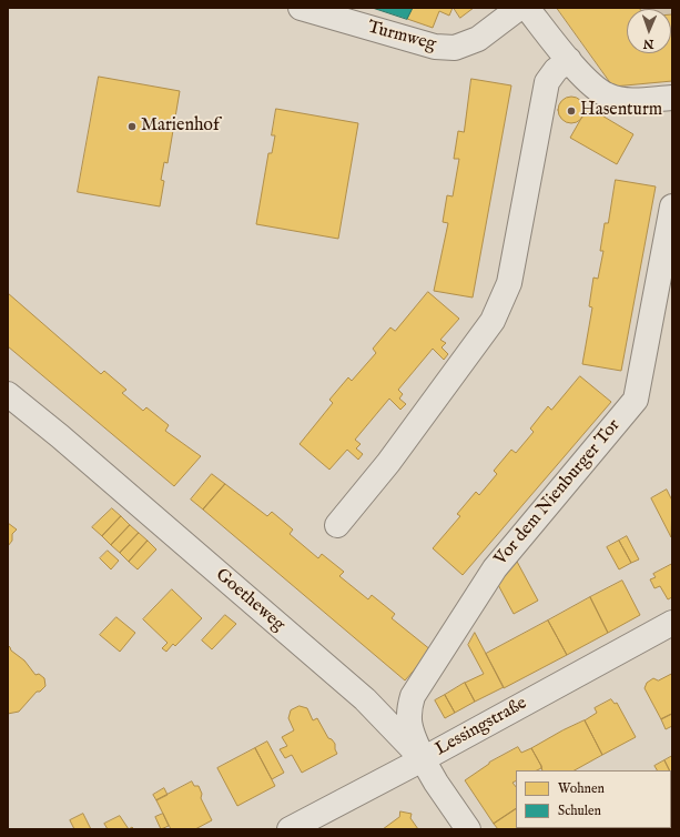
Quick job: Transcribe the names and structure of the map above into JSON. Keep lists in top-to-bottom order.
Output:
{
  "streets": {
    "street": [
      "Turmweg",
      "Vor dem Nienburger Tor",
      "Goetheweg",
      "Lessingstraße"
    ]
  },
  "crossings": [
    ["Vor dem Nienburger Tor", "Goetheweg"],
    ["Vor dem Nienburger Tor", "Lessingstraße"],
    ["Goetheweg", "Lessingstraße"]
  ],
  "places": ["Hasenturm", "Marienhof"],
  "legend": ["Wohnen", "Schulen"],
  "north": "bottom"
}
